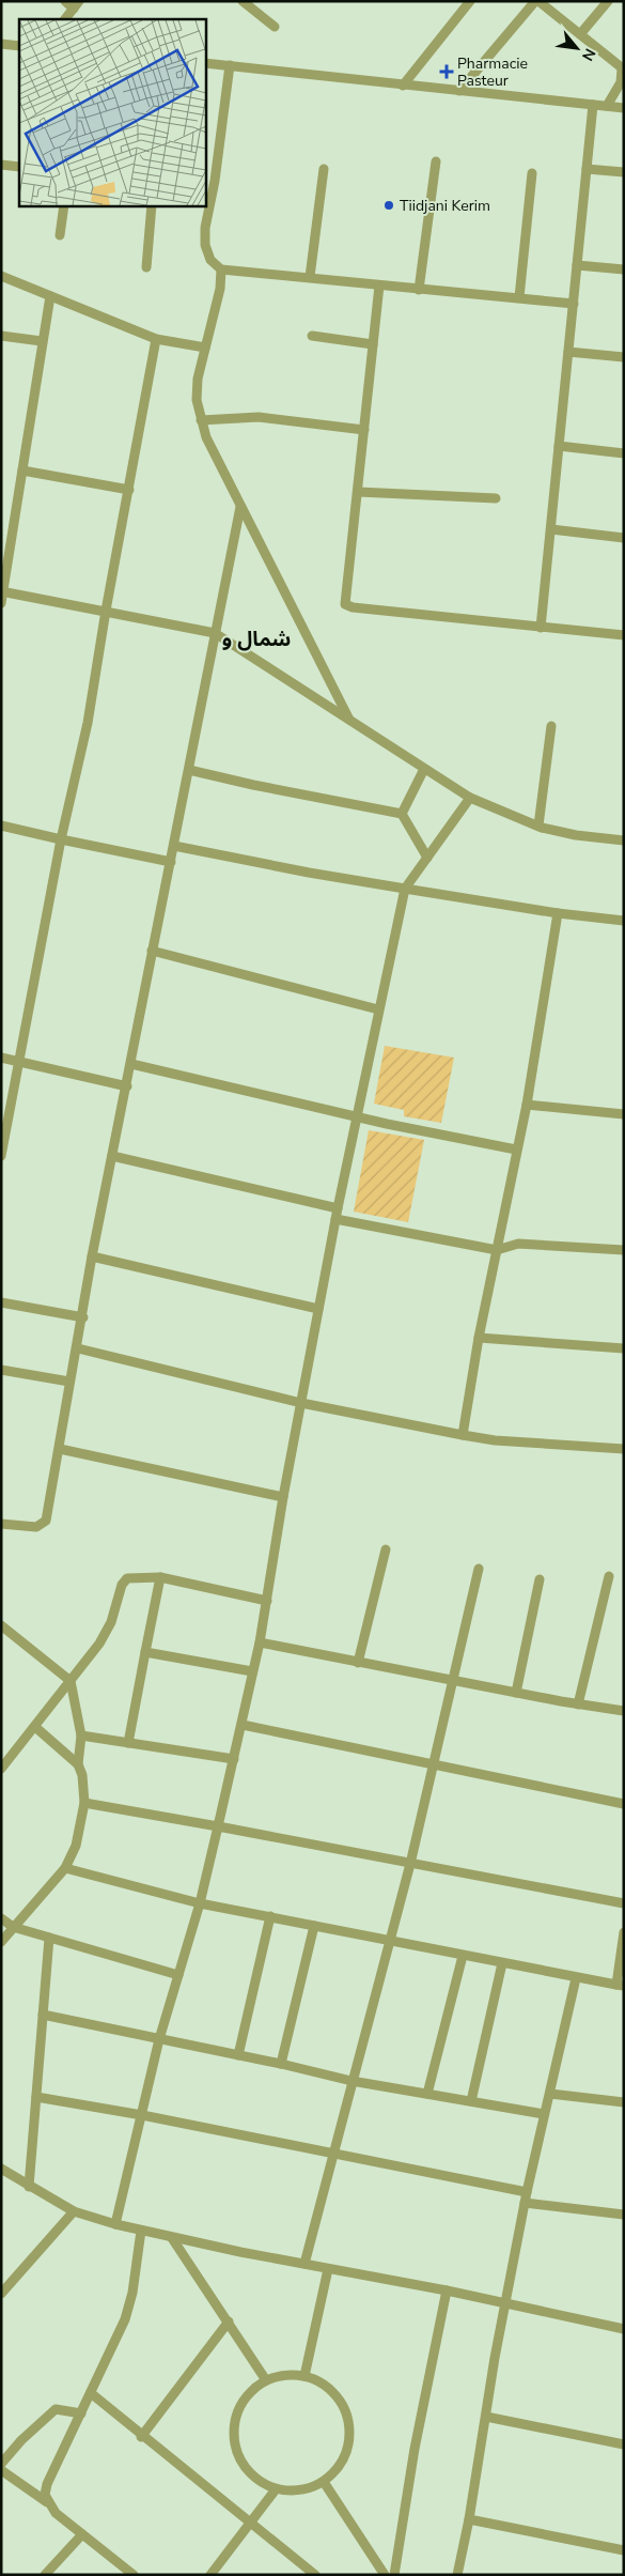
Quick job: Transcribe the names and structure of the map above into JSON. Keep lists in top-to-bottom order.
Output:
{
  "districts": ["شمال و"],
  "places": {
    "health": ["Pharmacie Pasteur"],
    "other": ["Tiidjani Kerim"]
  },
  "north": "bottom right"
}
